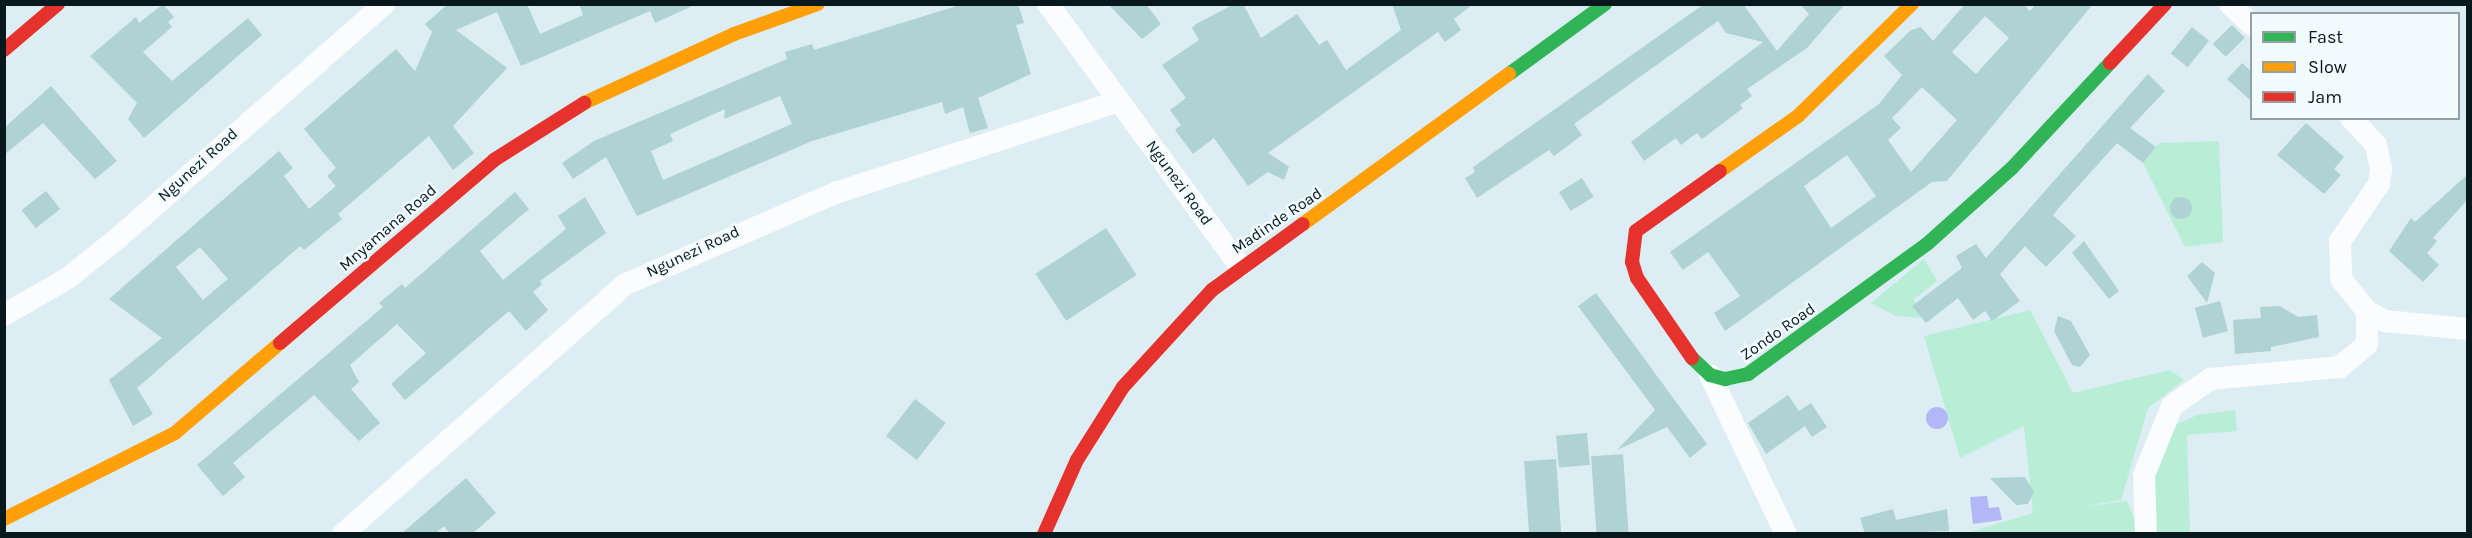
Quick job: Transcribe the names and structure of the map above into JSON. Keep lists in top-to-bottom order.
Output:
{
  "streets": {
    "street": [
      "Ngunezi Road",
      "Madinde Road",
      "Mnyamana Road",
      "Zondo Road"
    ]
  },
  "crossings": [
    ["Ngunezi Road", "Madinde Road"]
  ],
  "legend": ["Fast", "Slow", "Jam"]
}
